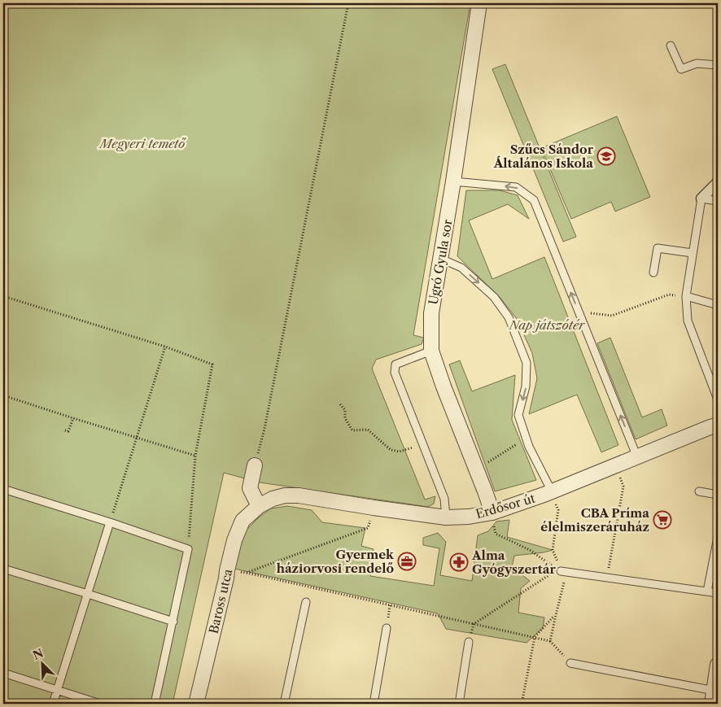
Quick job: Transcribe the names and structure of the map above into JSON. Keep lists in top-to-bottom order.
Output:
{
  "streets": {
    "street": ["Ugró Gyula sor", "Erdősor út", "Baross utca"]
  },
  "crossings": [
    ["Ugró Gyula sor", "Erdősor út"],
    ["Erdősor út", "Baross utca"]
  ],
  "parks": ["Megyeri temető", "Nap játszótér"],
  "places": {
    "school or university": ["Szűcs Sándor Általános Iskola"],
    "supermarket": ["CBA Príma élelmiszeráruház"],
    "office": ["Gyermek háziorvosi rendelő"],
    "pharmacy": ["Alma Gyógyszertár"]
  },
  "north": "top left"
}
